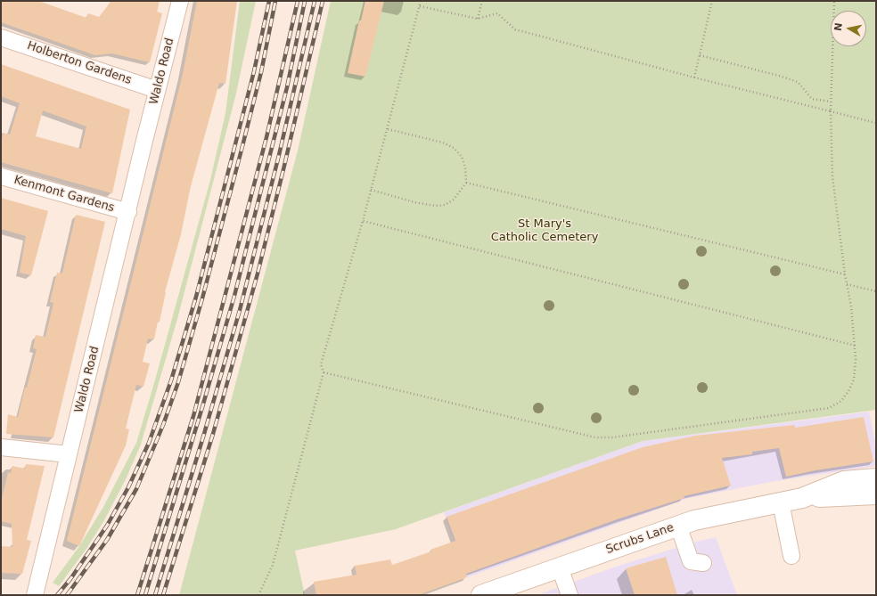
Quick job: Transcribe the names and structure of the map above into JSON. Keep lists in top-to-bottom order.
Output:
{
  "streets": {
    "main road": ["Scrubs Lane"],
    "street": ["Holberton Gardens", "Waldo Road", "Kenmont Gardens"]
  },
  "crossings": [
    ["Holberton Gardens", "Waldo Road"],
    ["Waldo Road", "Kenmont Gardens"]
  ],
  "parks": ["St Mary's Catholic Cemetery"],
  "north": "left"
}
